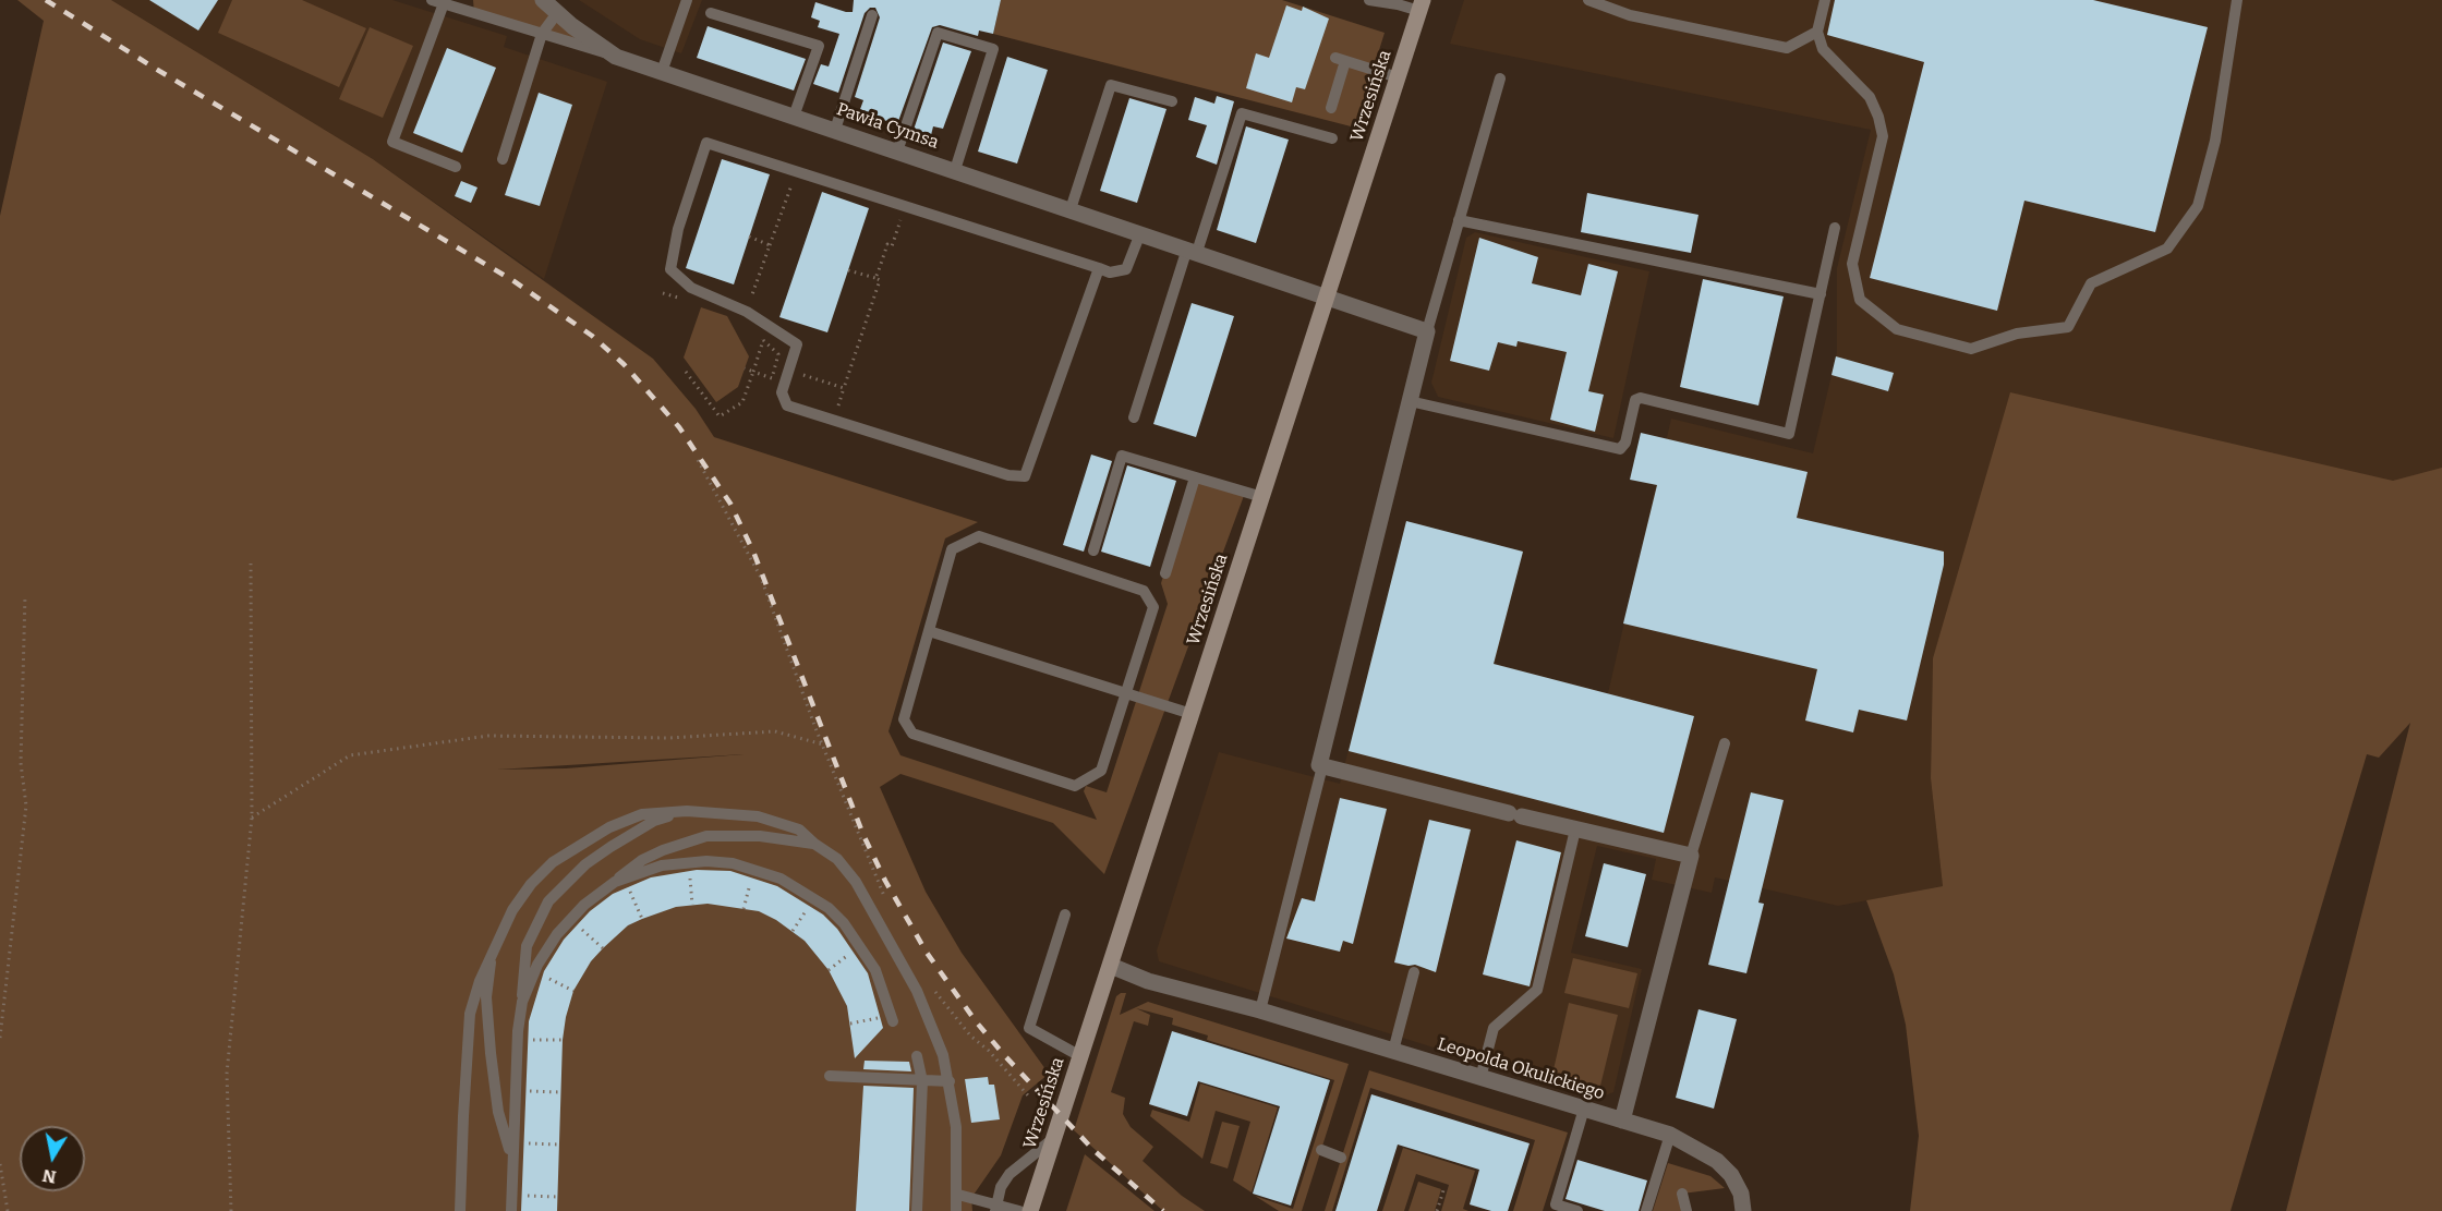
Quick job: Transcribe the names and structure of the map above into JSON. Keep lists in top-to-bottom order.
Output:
{
  "streets": {
    "street": ["Wrzesińska", "Pawła Cymsa", "Leopolda Okulickiego"]
  },
  "crossings": [
    ["Wrzesińska", "Pawła Cymsa"],
    ["Wrzesińska", "Leopolda Okulickiego"]
  ],
  "north": "bottom"
}
